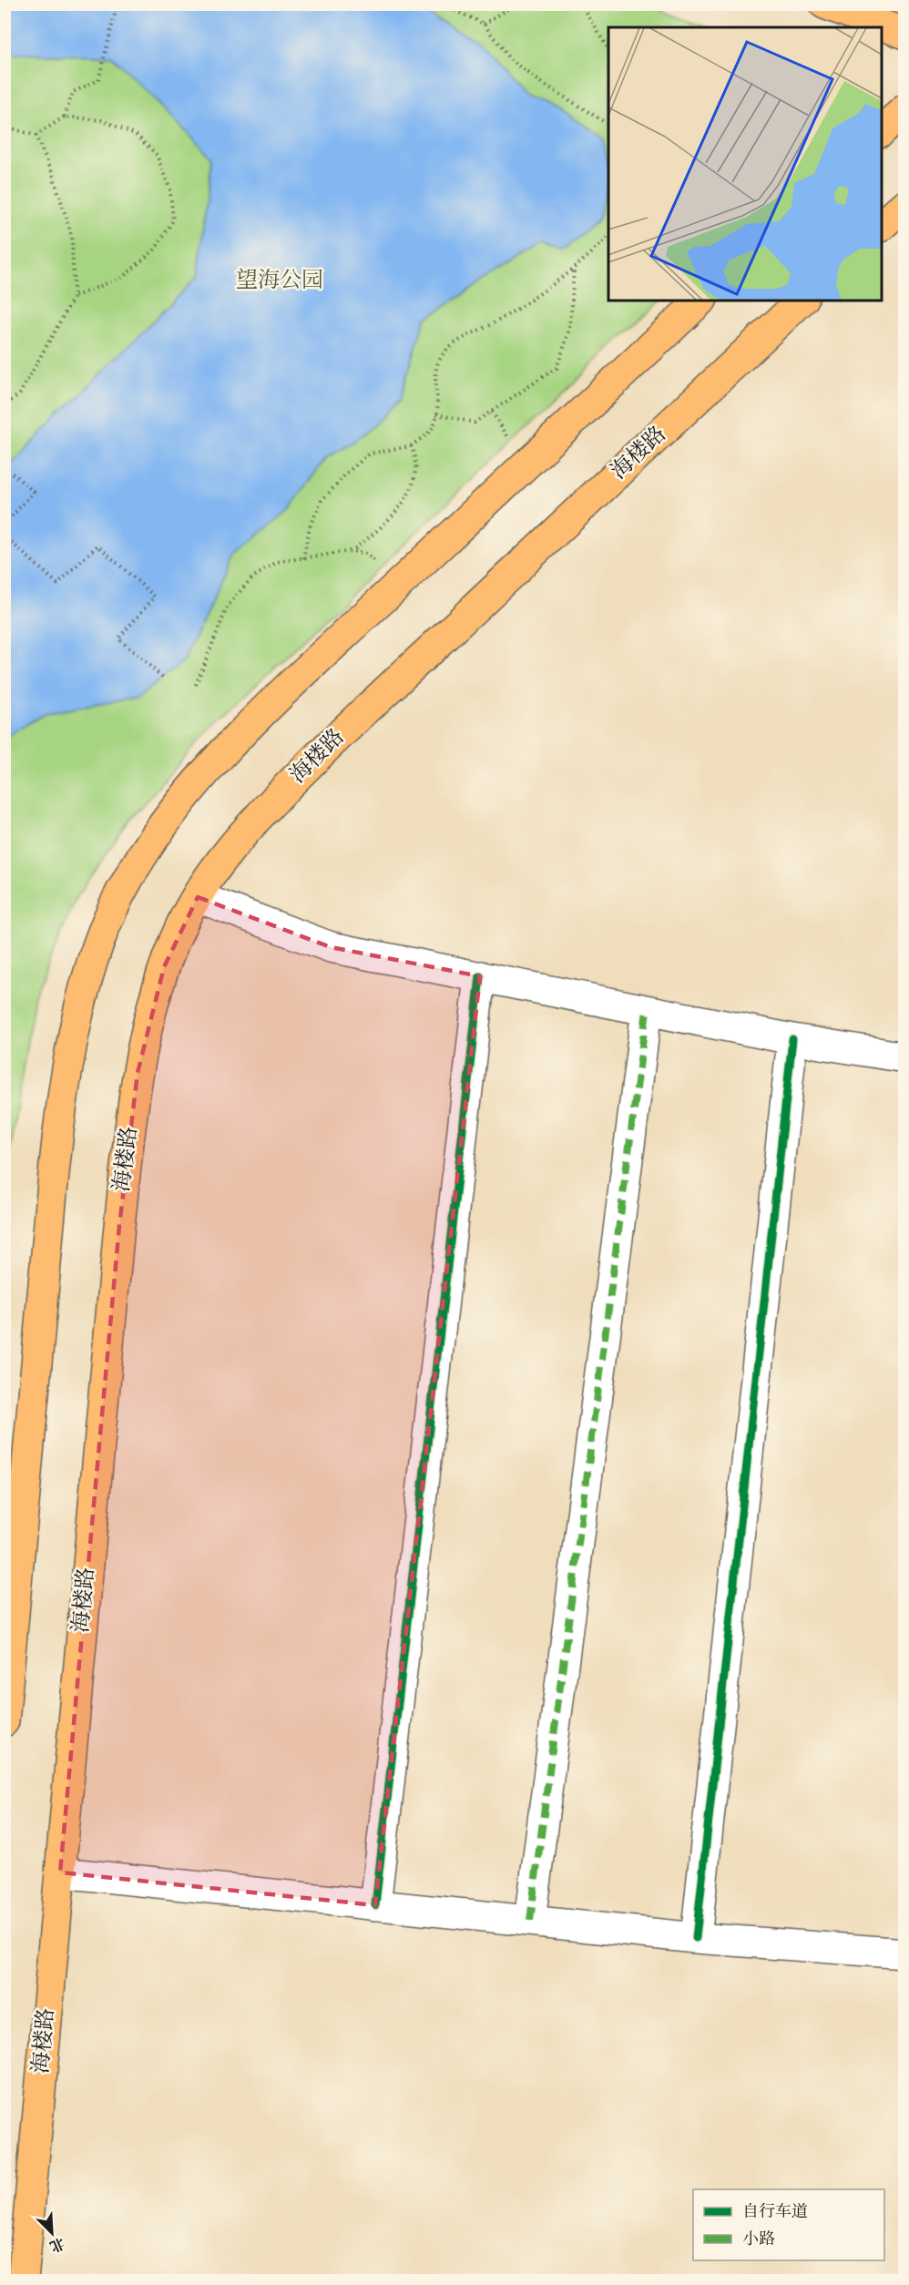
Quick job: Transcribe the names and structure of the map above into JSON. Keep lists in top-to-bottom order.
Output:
{
  "streets": {
    "main road": ["海楼路"]
  },
  "parks": ["望海公园"],
  "legend": ["自行车道", "小路"],
  "north": "bottom right"
}
